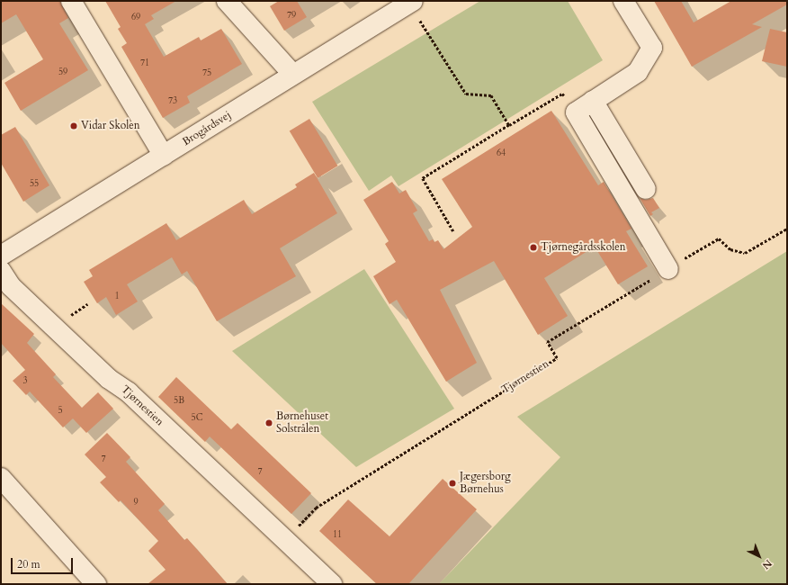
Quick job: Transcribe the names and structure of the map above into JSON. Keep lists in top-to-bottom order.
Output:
{
  "streets": {
    "street": ["Brogårdsvej", "Tjørnestien"]
  },
  "places": [
    "Vidar Skolen",
    "Tjørnegårdsskolen",
    "Børnehuset Solstrålen",
    "Jægersborg Børnehus"
  ],
  "house_numbers": [
    "79",
    "69",
    "71",
    "59",
    "75",
    "73",
    "64",
    "55",
    "1",
    "3",
    "5B",
    "5",
    "5C",
    "7",
    "7",
    "9",
    "11"
  ],
  "scale_bar": "20 m",
  "north": "bottom right"
}
